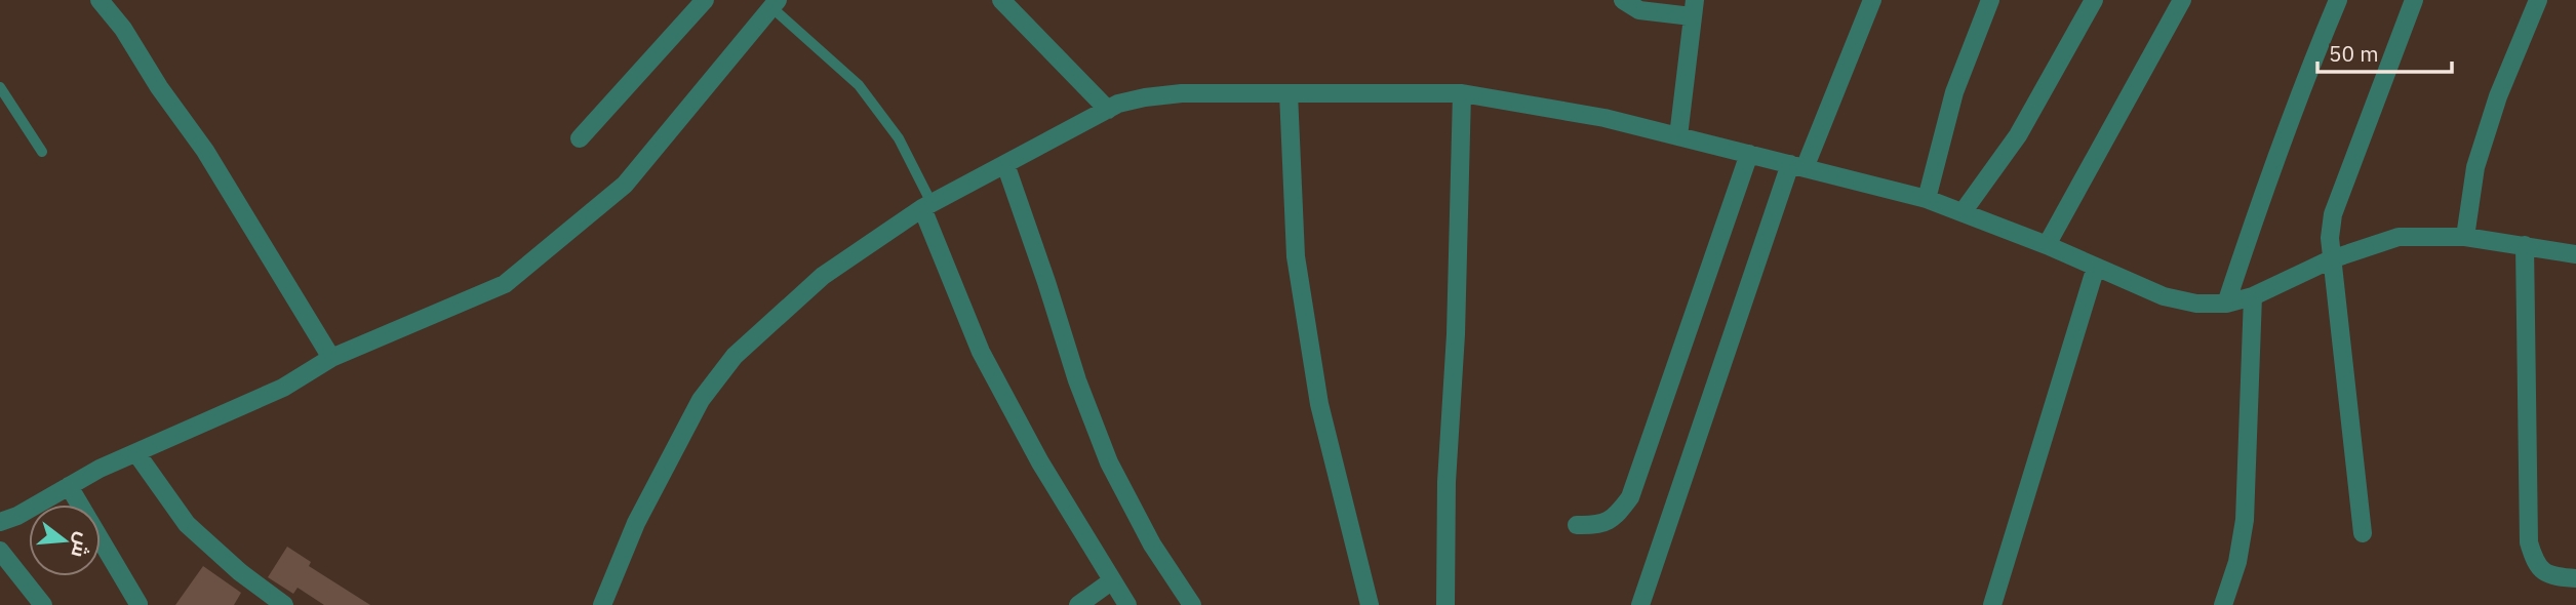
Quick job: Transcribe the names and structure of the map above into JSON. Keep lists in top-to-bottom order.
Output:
{
  "scale_bar": "50 m",
  "north": "right"
}
